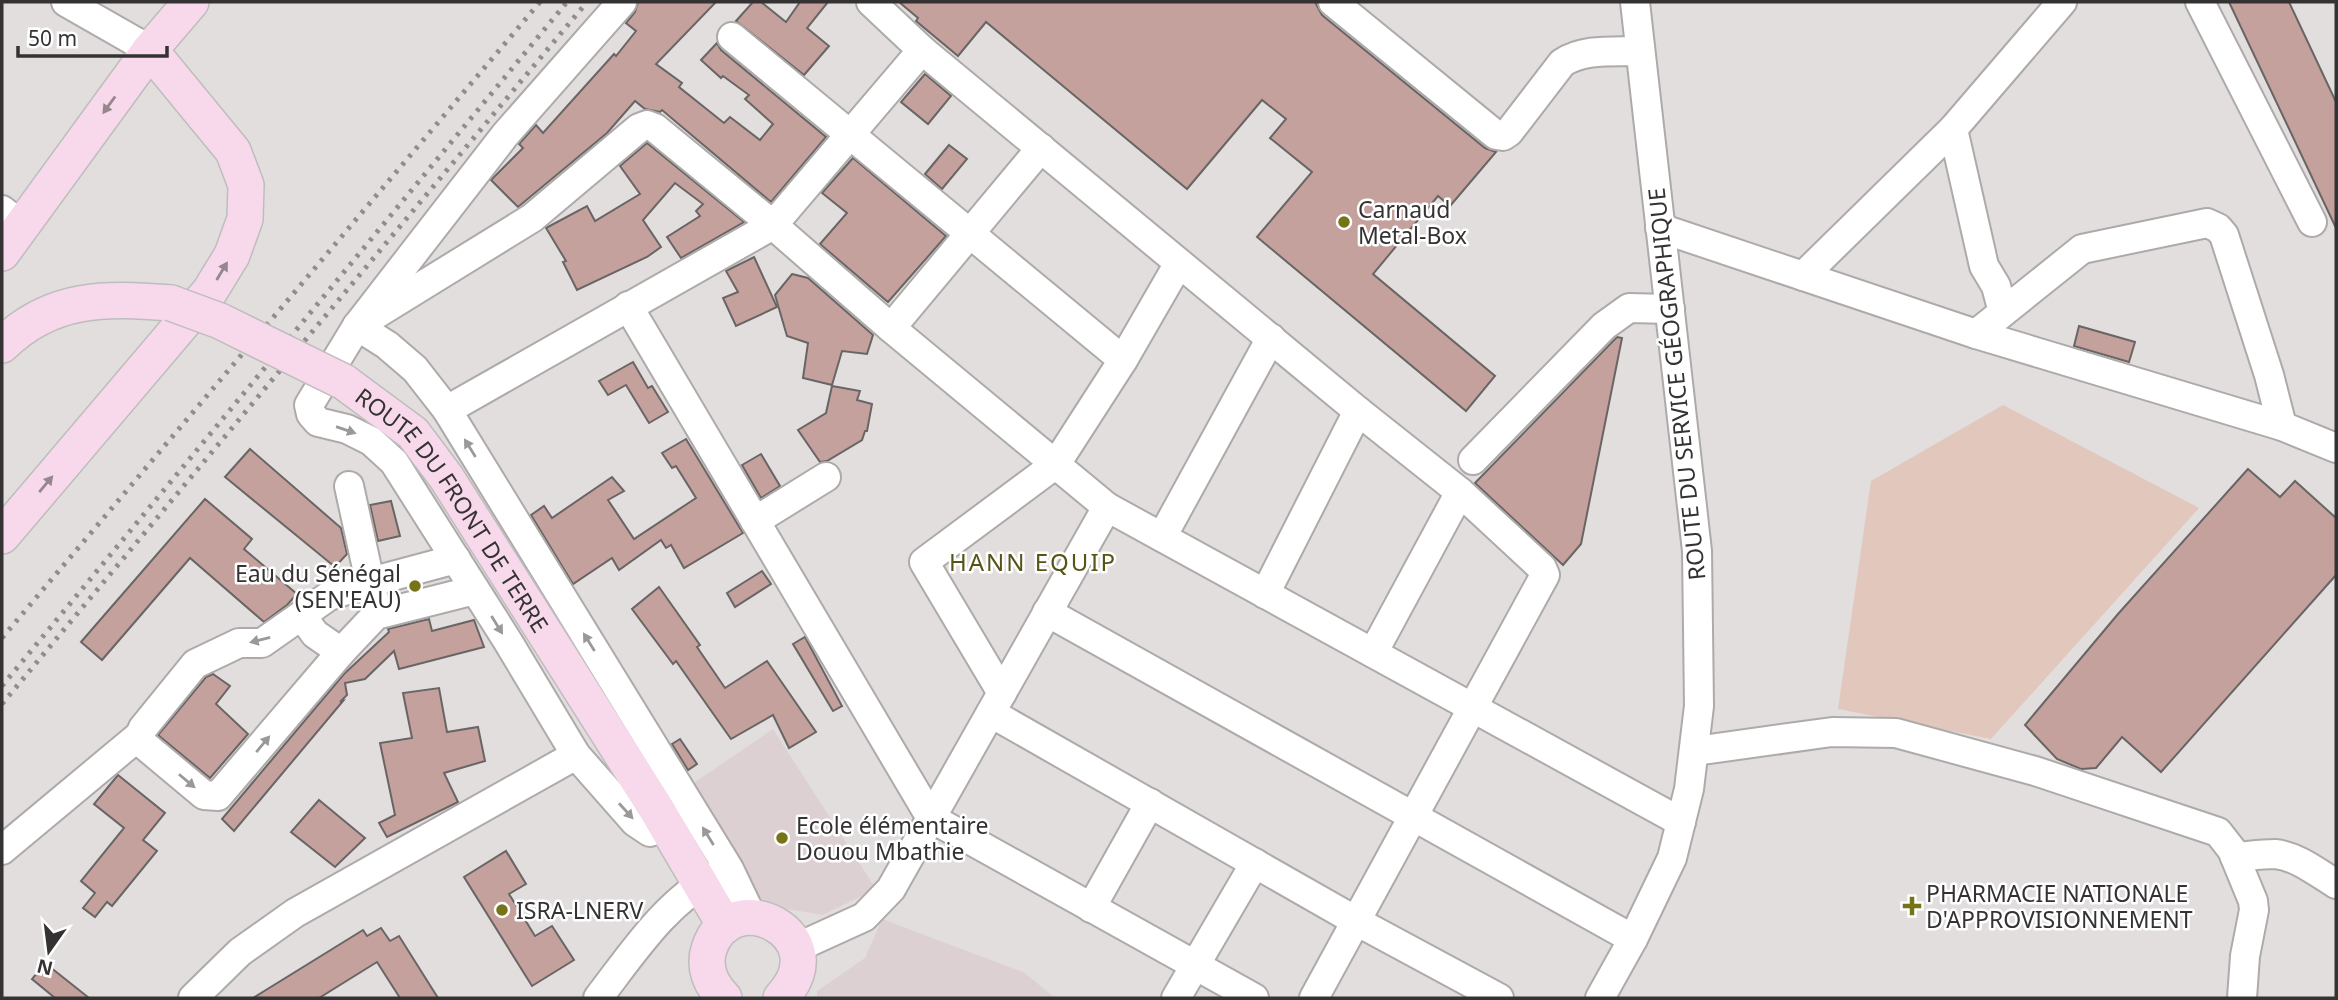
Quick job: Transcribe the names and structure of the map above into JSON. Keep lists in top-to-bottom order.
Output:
{
  "streets": {
    "main road": ["ROUTE DU FRONT DE TERRE"],
    "street": ["ROUTE DU SERVICE GÉOGRAPHIQUE"]
  },
  "districts": ["HANN EQUIP"],
  "places": {
    "other": [
      "Carnaud Metal-Box",
      "Eau du Sénégal (SEN'EAU)",
      "Ecole élémentaire Douou Mbathie",
      "ISRA-LNERV"
    ],
    "health": ["PHARMACIE NATIONALE D'APPROVISIONNEMENT"]
  },
  "scale_bar": "50 m",
  "north": "bottom"
}
